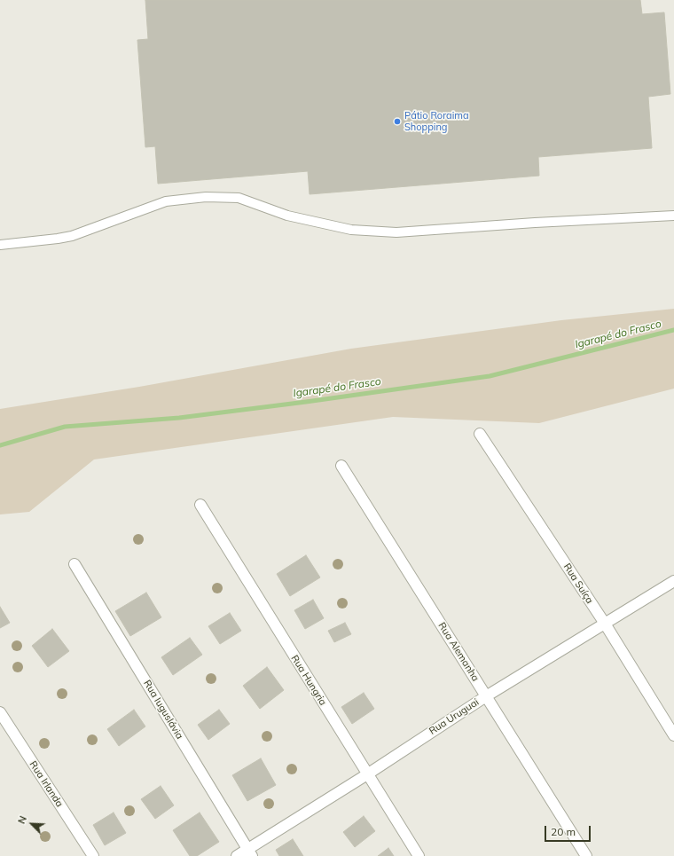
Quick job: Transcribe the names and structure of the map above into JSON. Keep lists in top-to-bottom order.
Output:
{
  "streets": {
    "street": [
      "Rua Suíça",
      "Rua Alemanha",
      "Rua Hungria",
      "Rua Iuguslávia",
      "Rua Uruguai",
      "Rua Irlanda"
    ]
  },
  "crossings": [
    ["Rua Suíça", "Rua Uruguai"],
    ["Rua Alemanha", "Rua Uruguai"],
    ["Rua Hungria", "Rua Uruguai"],
    ["Rua Iuguslávia", "Rua Uruguai"]
  ],
  "water": ["Igarapé do Frasco"],
  "places": ["Pátio Roraima Shopping"],
  "scale_bar": "20 m",
  "north": "top left"
}
